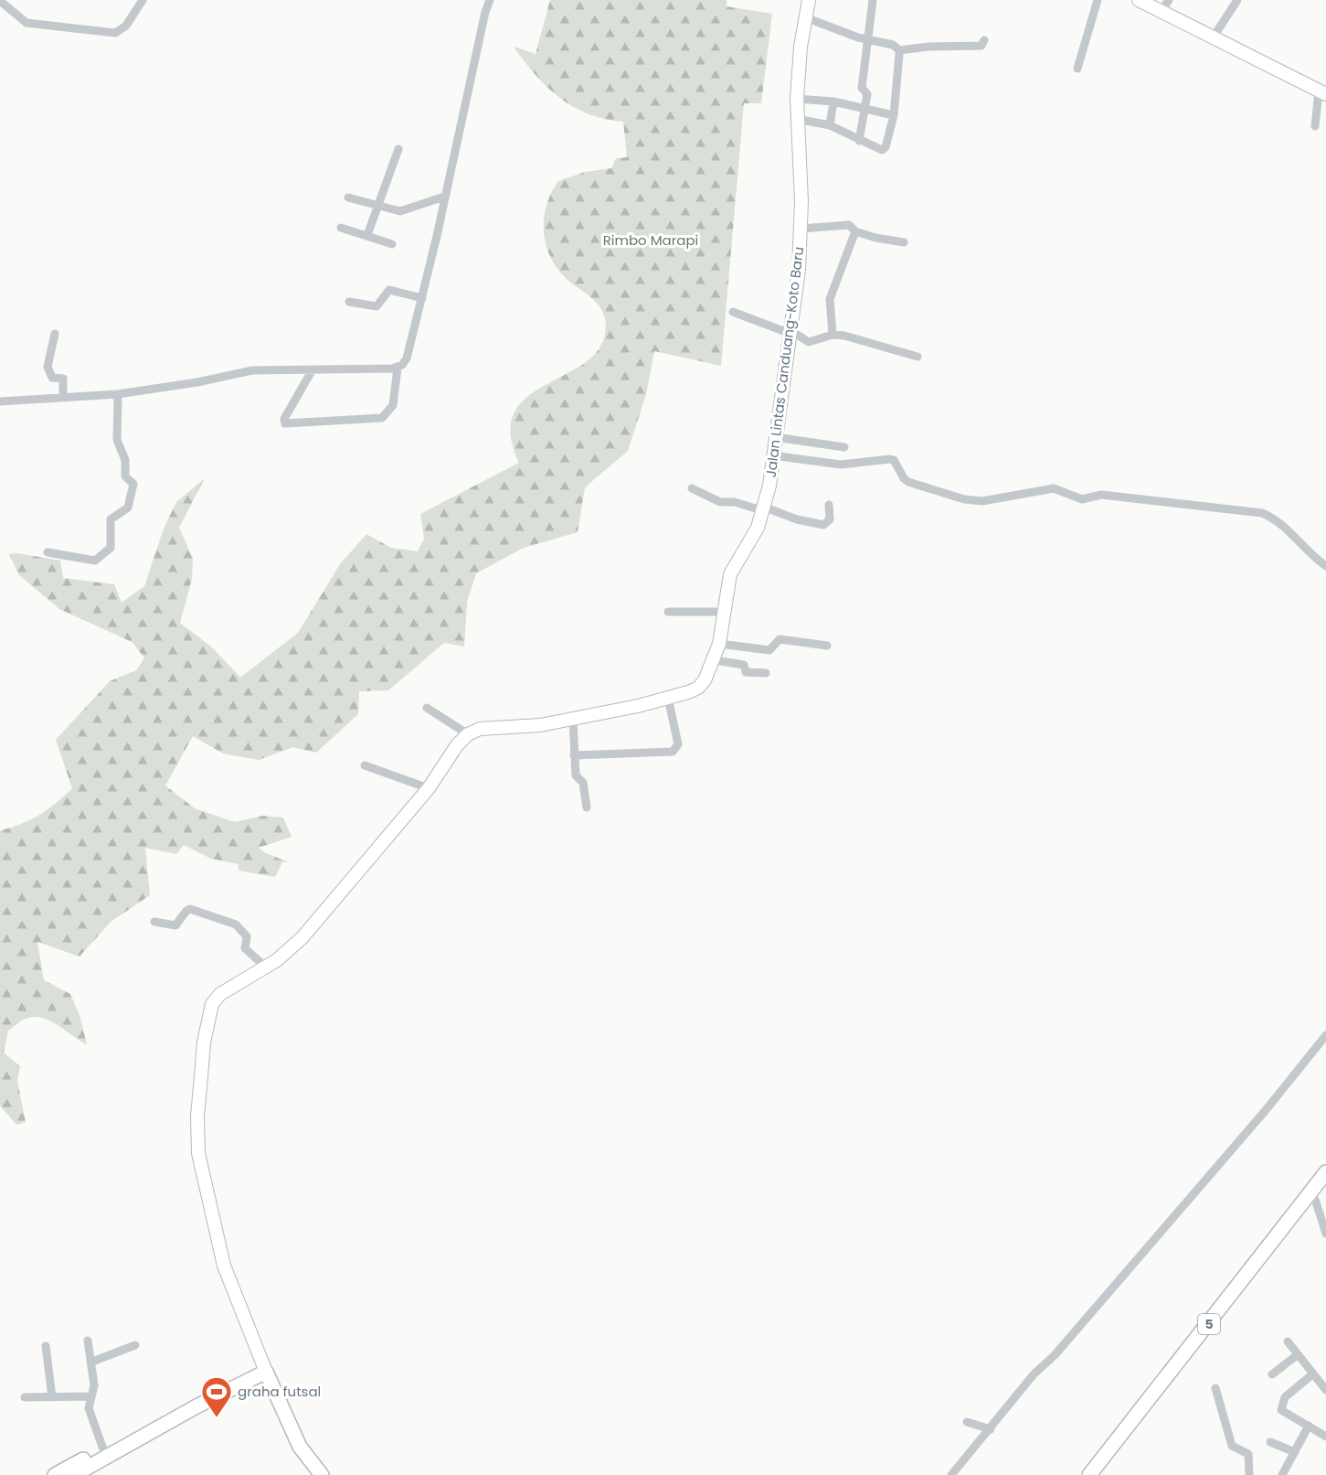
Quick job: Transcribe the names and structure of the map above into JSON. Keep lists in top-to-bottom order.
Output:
{
  "streets": {
    "highway": ["5"],
    "main road": ["Jalan Lintas Canduang-Koto Baru"]
  },
  "parks": ["Rimbo Marapi"],
  "places": {
    "sports": ["graha futsal"]
  }
}
